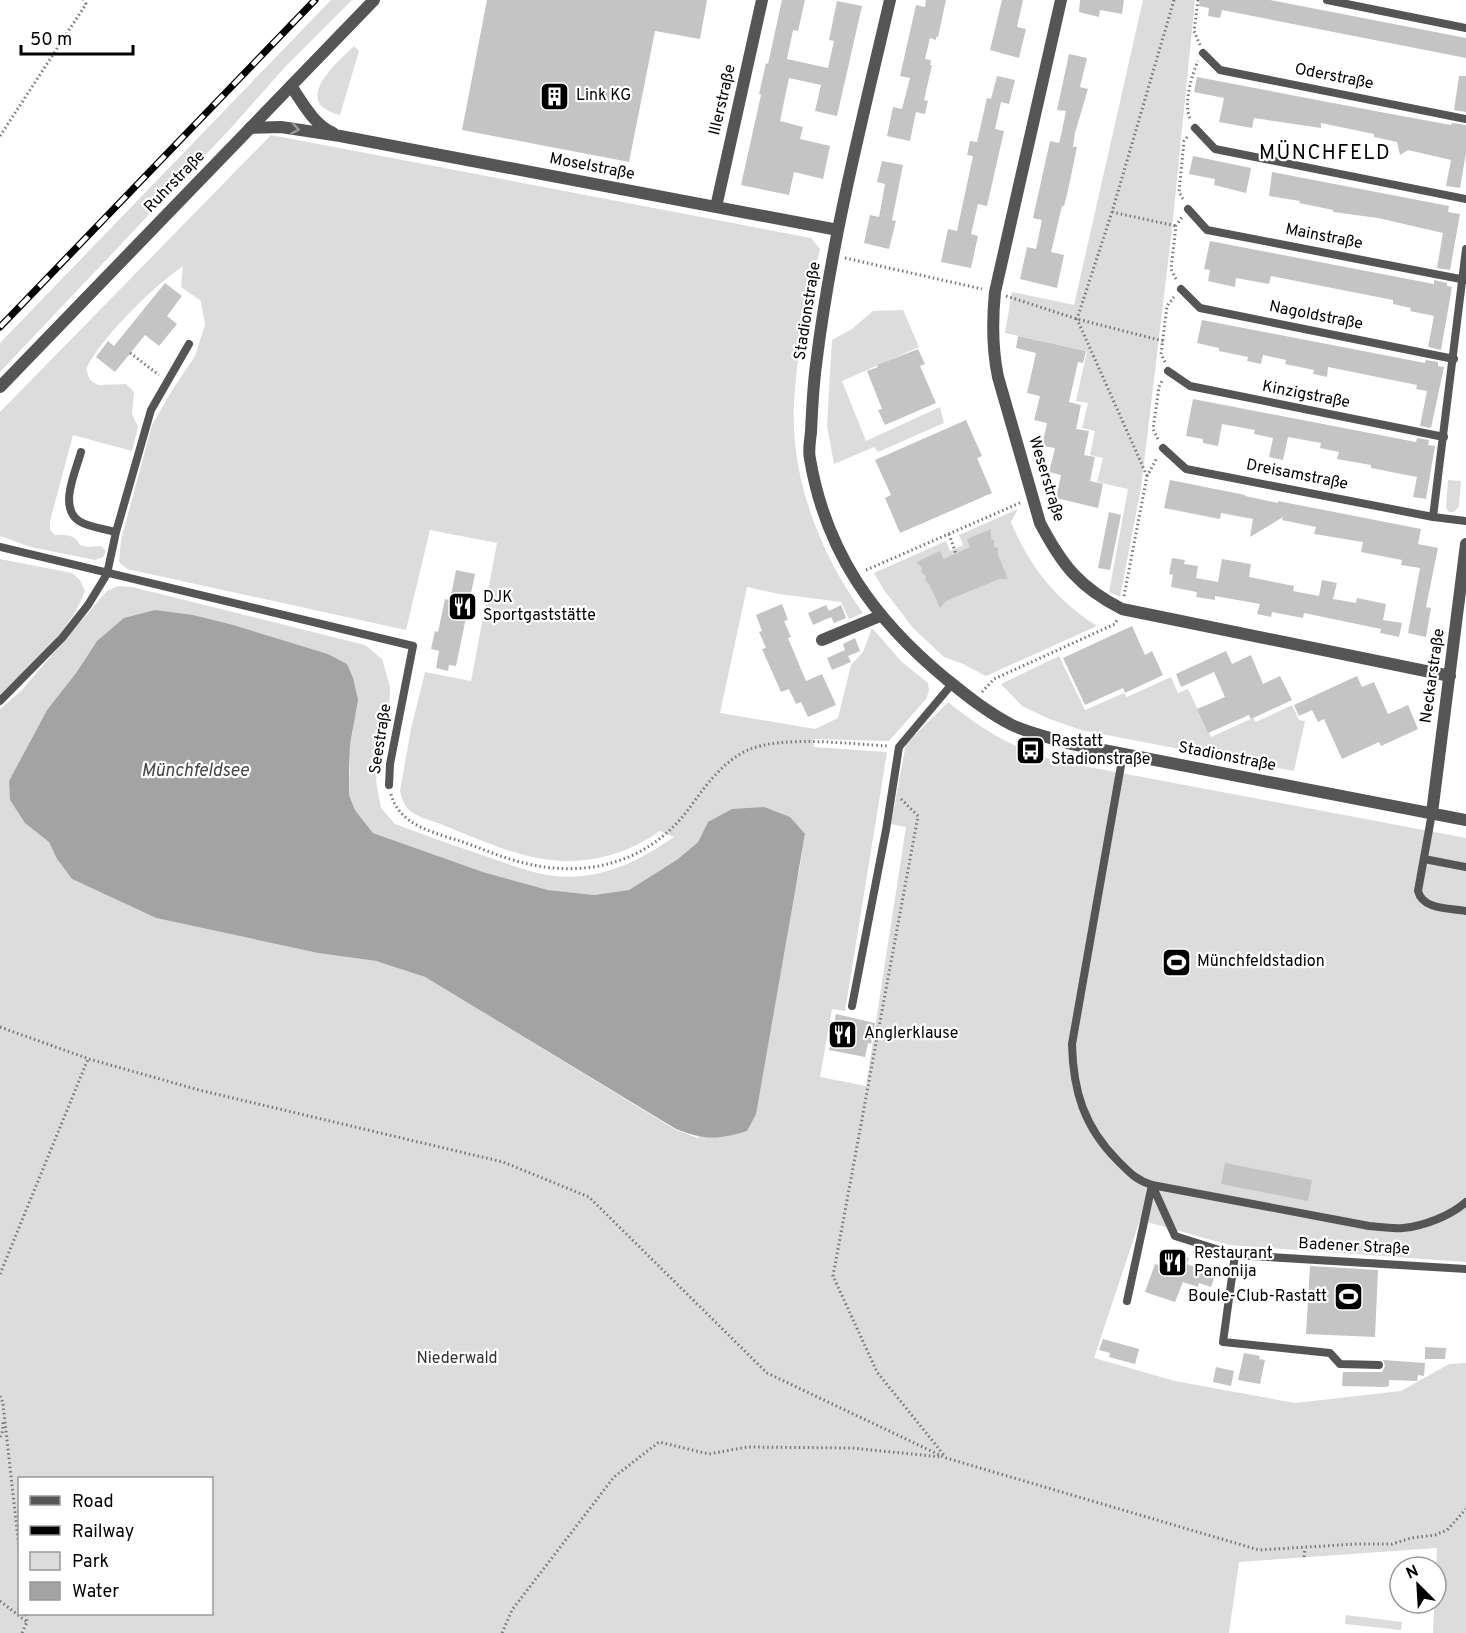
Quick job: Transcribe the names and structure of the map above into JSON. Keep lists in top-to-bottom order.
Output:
{
  "streets": {
    "street": [
      "Illerstraße",
      "Moselstraße",
      "Ruhrstraße",
      "Stadionstraße",
      "Weserstraße",
      "Neckarstraße"
    ],
    "lane": [
      "Oderstraße",
      "Mainstraße",
      "Nagoldstraße",
      "Kinzigstraße",
      "Dreisamstraße",
      "Seestraße",
      "Badener Straße"
    ]
  },
  "crossings": [
    ["Illerstraße", "Moselstraße"],
    ["Moselstraße", "Ruhrstraße"],
    ["Moselstraße", "Stadionstraße"],
    ["Stadionstraße", "Neckarstraße"],
    ["Weserstraße", "Neckarstraße"]
  ],
  "districts": ["MÜNCHFELD"],
  "water": ["Münchfeldsee"],
  "parks": ["Niederwald"],
  "places": {
    "building": ["Link KG"],
    "restaurant": ["DJK Sportgaststätte", "Anglerklause", "Restaurant Panonija"],
    "bus stop": ["Rastatt Stadionstraße"],
    "sports": ["Münchfeldstadion", "Boule-Club-Rastatt"]
  },
  "legend": [
    "Road",
    "Railway",
    "Park",
    "Water"
  ],
  "scale_bar": "50 m",
  "north": "top left"
}
